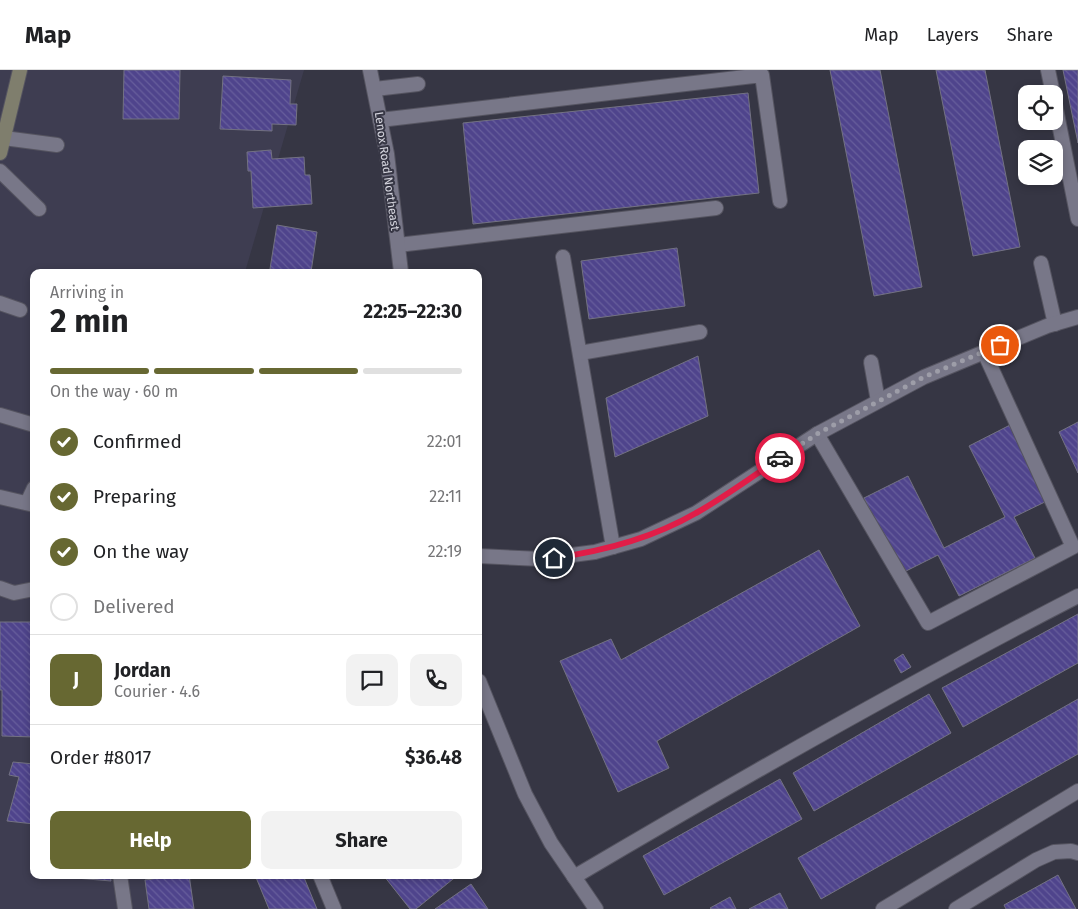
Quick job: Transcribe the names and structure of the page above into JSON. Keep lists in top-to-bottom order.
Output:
{
  "streets": {
    "street": ["Lenox Road Northeast"]
  },
  "page": {
    "header": "Map",
    "nav": ["Map", "Layers", "Share"],
    "heading": ["2 min", "Arriving in", "22:25–22:30"],
    "panel": [
      "Jordan",
      "Courier · 4.6",
      "Order #8017",
      "$36.48"
    ],
    "bar": "On the way · 60 m",
    "list": [
      ["Confirmed", "22:01"],
      ["Preparing", "22:11"],
      ["On the way", "22:19"],
      "Delivered"
    ],
    "round": "J",
    "buttons": ["Help", "Share"]
  }
}
